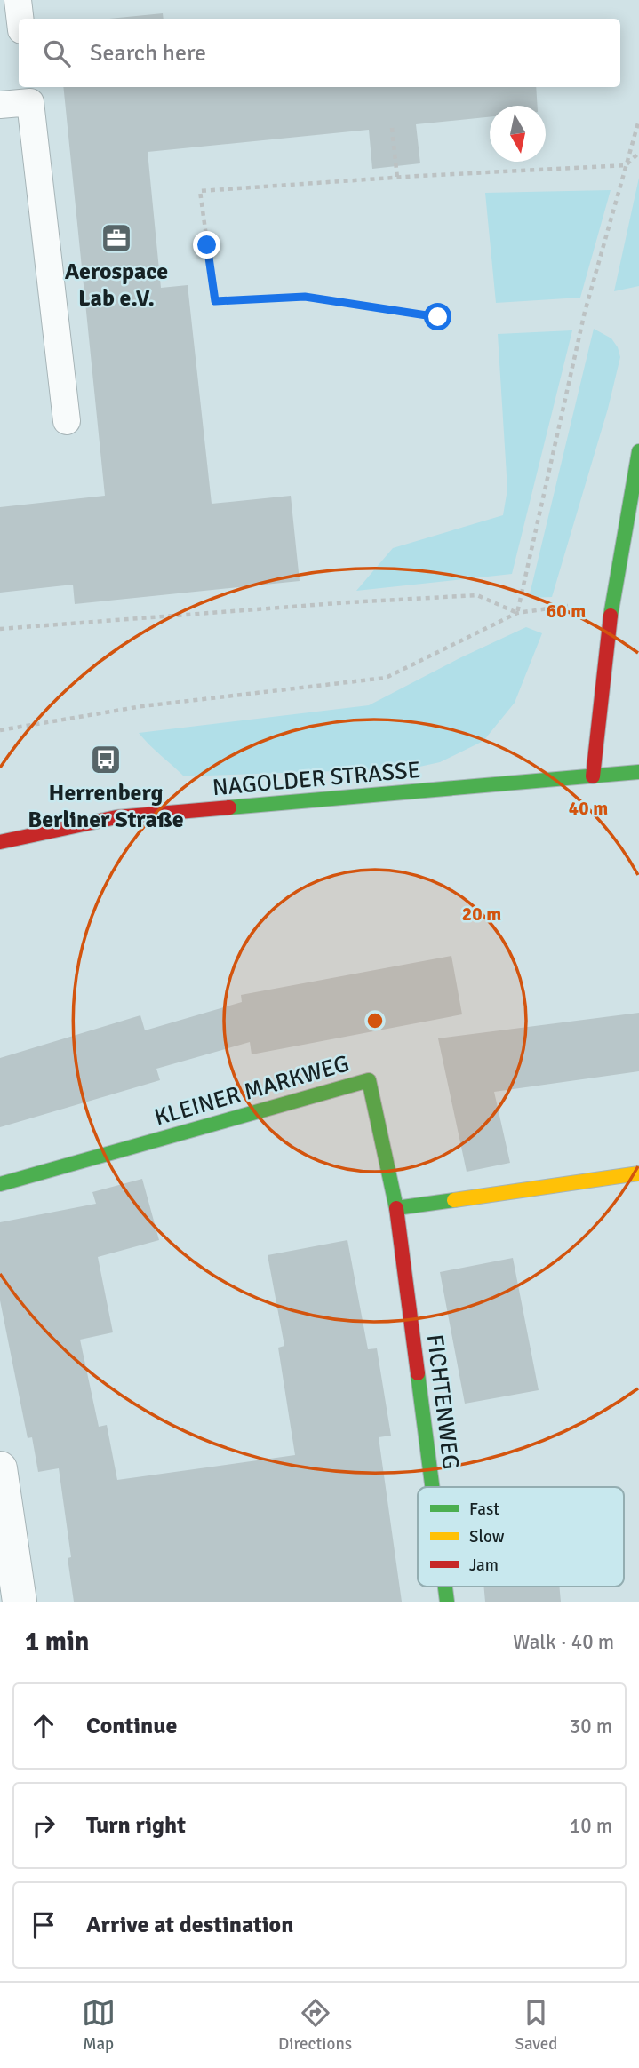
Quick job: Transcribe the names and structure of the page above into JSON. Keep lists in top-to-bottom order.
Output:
{
  "streets": {
    "street": ["NAGOLDER STRASSE", "KLEINER MARKWEG", "FICHTENWEG"]
  },
  "crossings": [
    ["KLEINER MARKWEG", "FICHTENWEG"]
  ],
  "places": {
    "office": ["Aerospace Lab e.V."],
    "bus stop": ["Herrenberg Berliner Straße"]
  },
  "legend": ["Fast", "Slow", "Jam"],
  "north": "bottom",
  "page": {
    "search": "Search here",
    "heading": ["1 min", "Walk · 40 m"],
    "list": [
      ["Continue", "30 m"],
      ["Turn right", "10 m"],
      "Arrive at destination"
    ],
    "nav": ["Map", "Directions", "Saved"]
  },
  "rings": ["60 m", "40 m", "20 m"]
}
